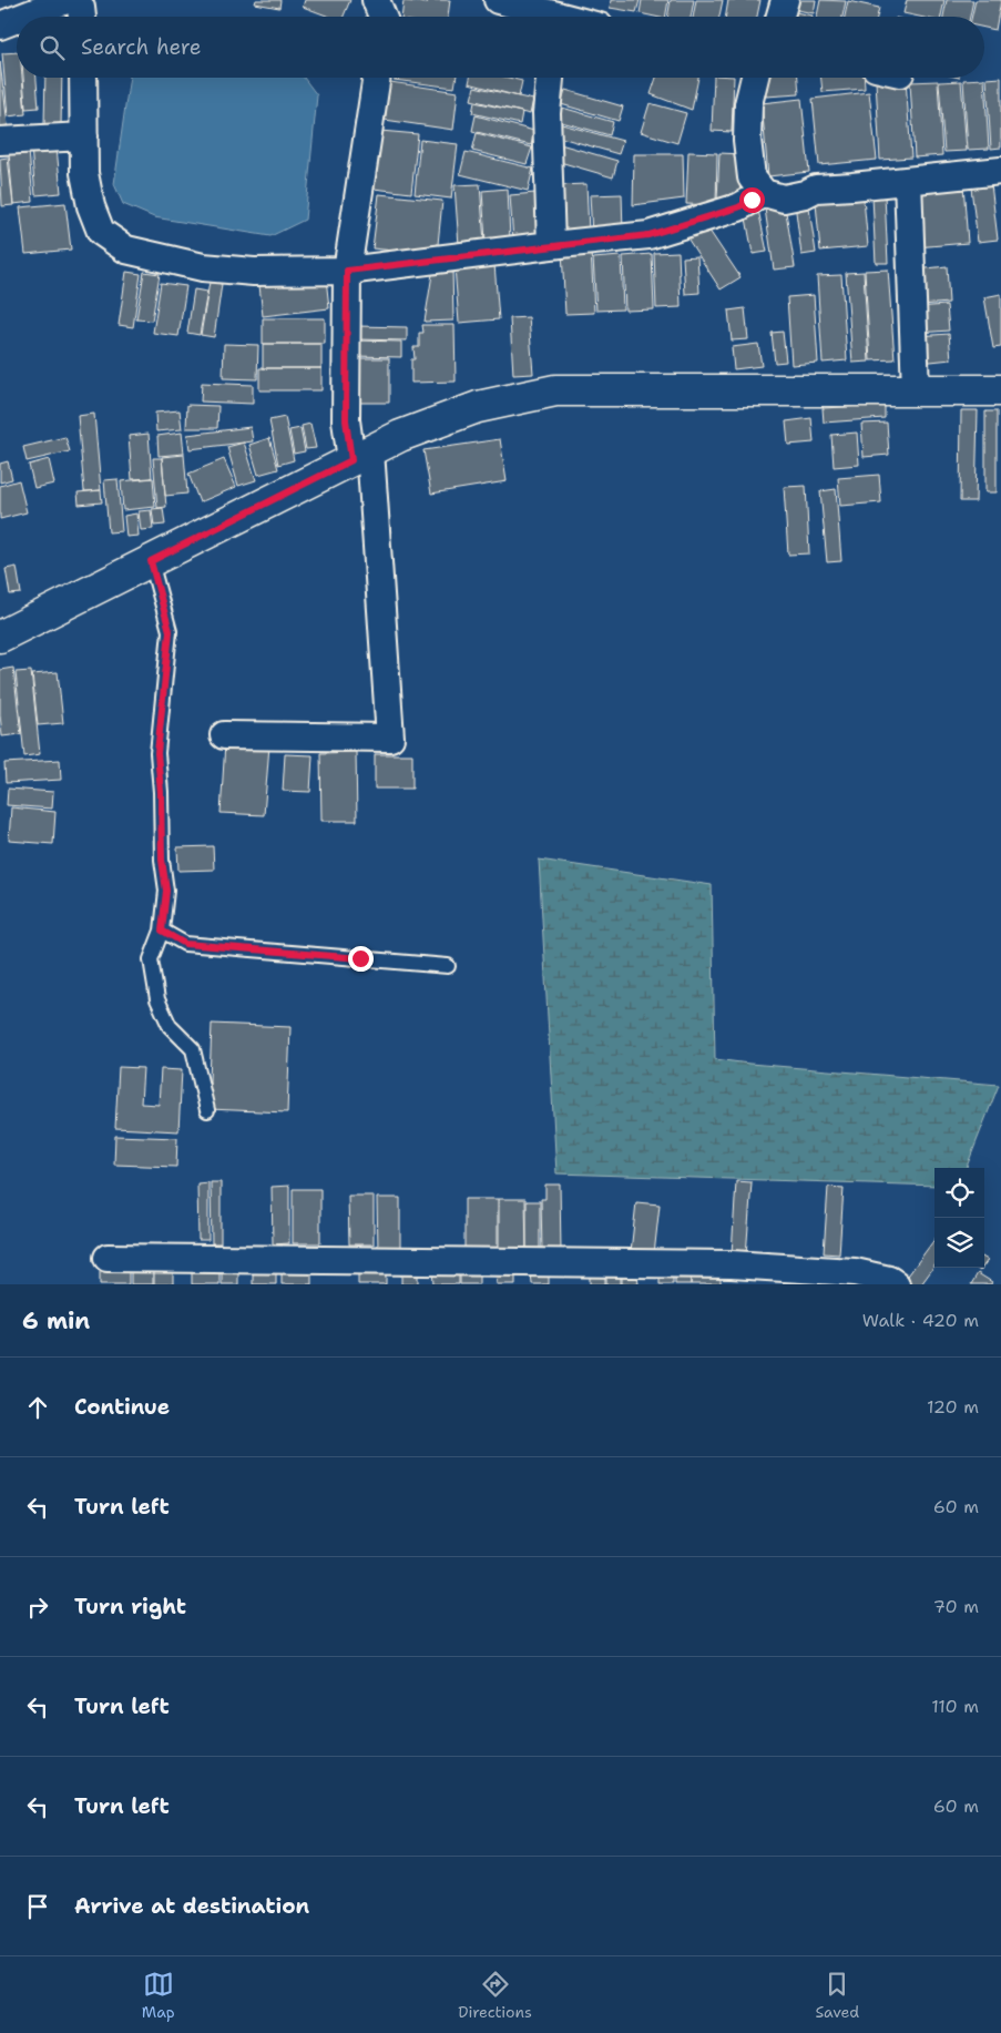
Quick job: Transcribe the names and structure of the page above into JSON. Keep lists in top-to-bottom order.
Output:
{
  "page": {
    "search": "Search here",
    "heading": ["6 min", "Walk · 420 m"],
    "list": [
      ["Continue", "120 m"],
      ["Turn left", "60 m"],
      ["Turn right", "70 m"],
      ["Turn left", "110 m"],
      ["Turn left", "60 m"],
      "Arrive at destination"
    ],
    "nav": ["Map", "Directions", "Saved"]
  }
}
